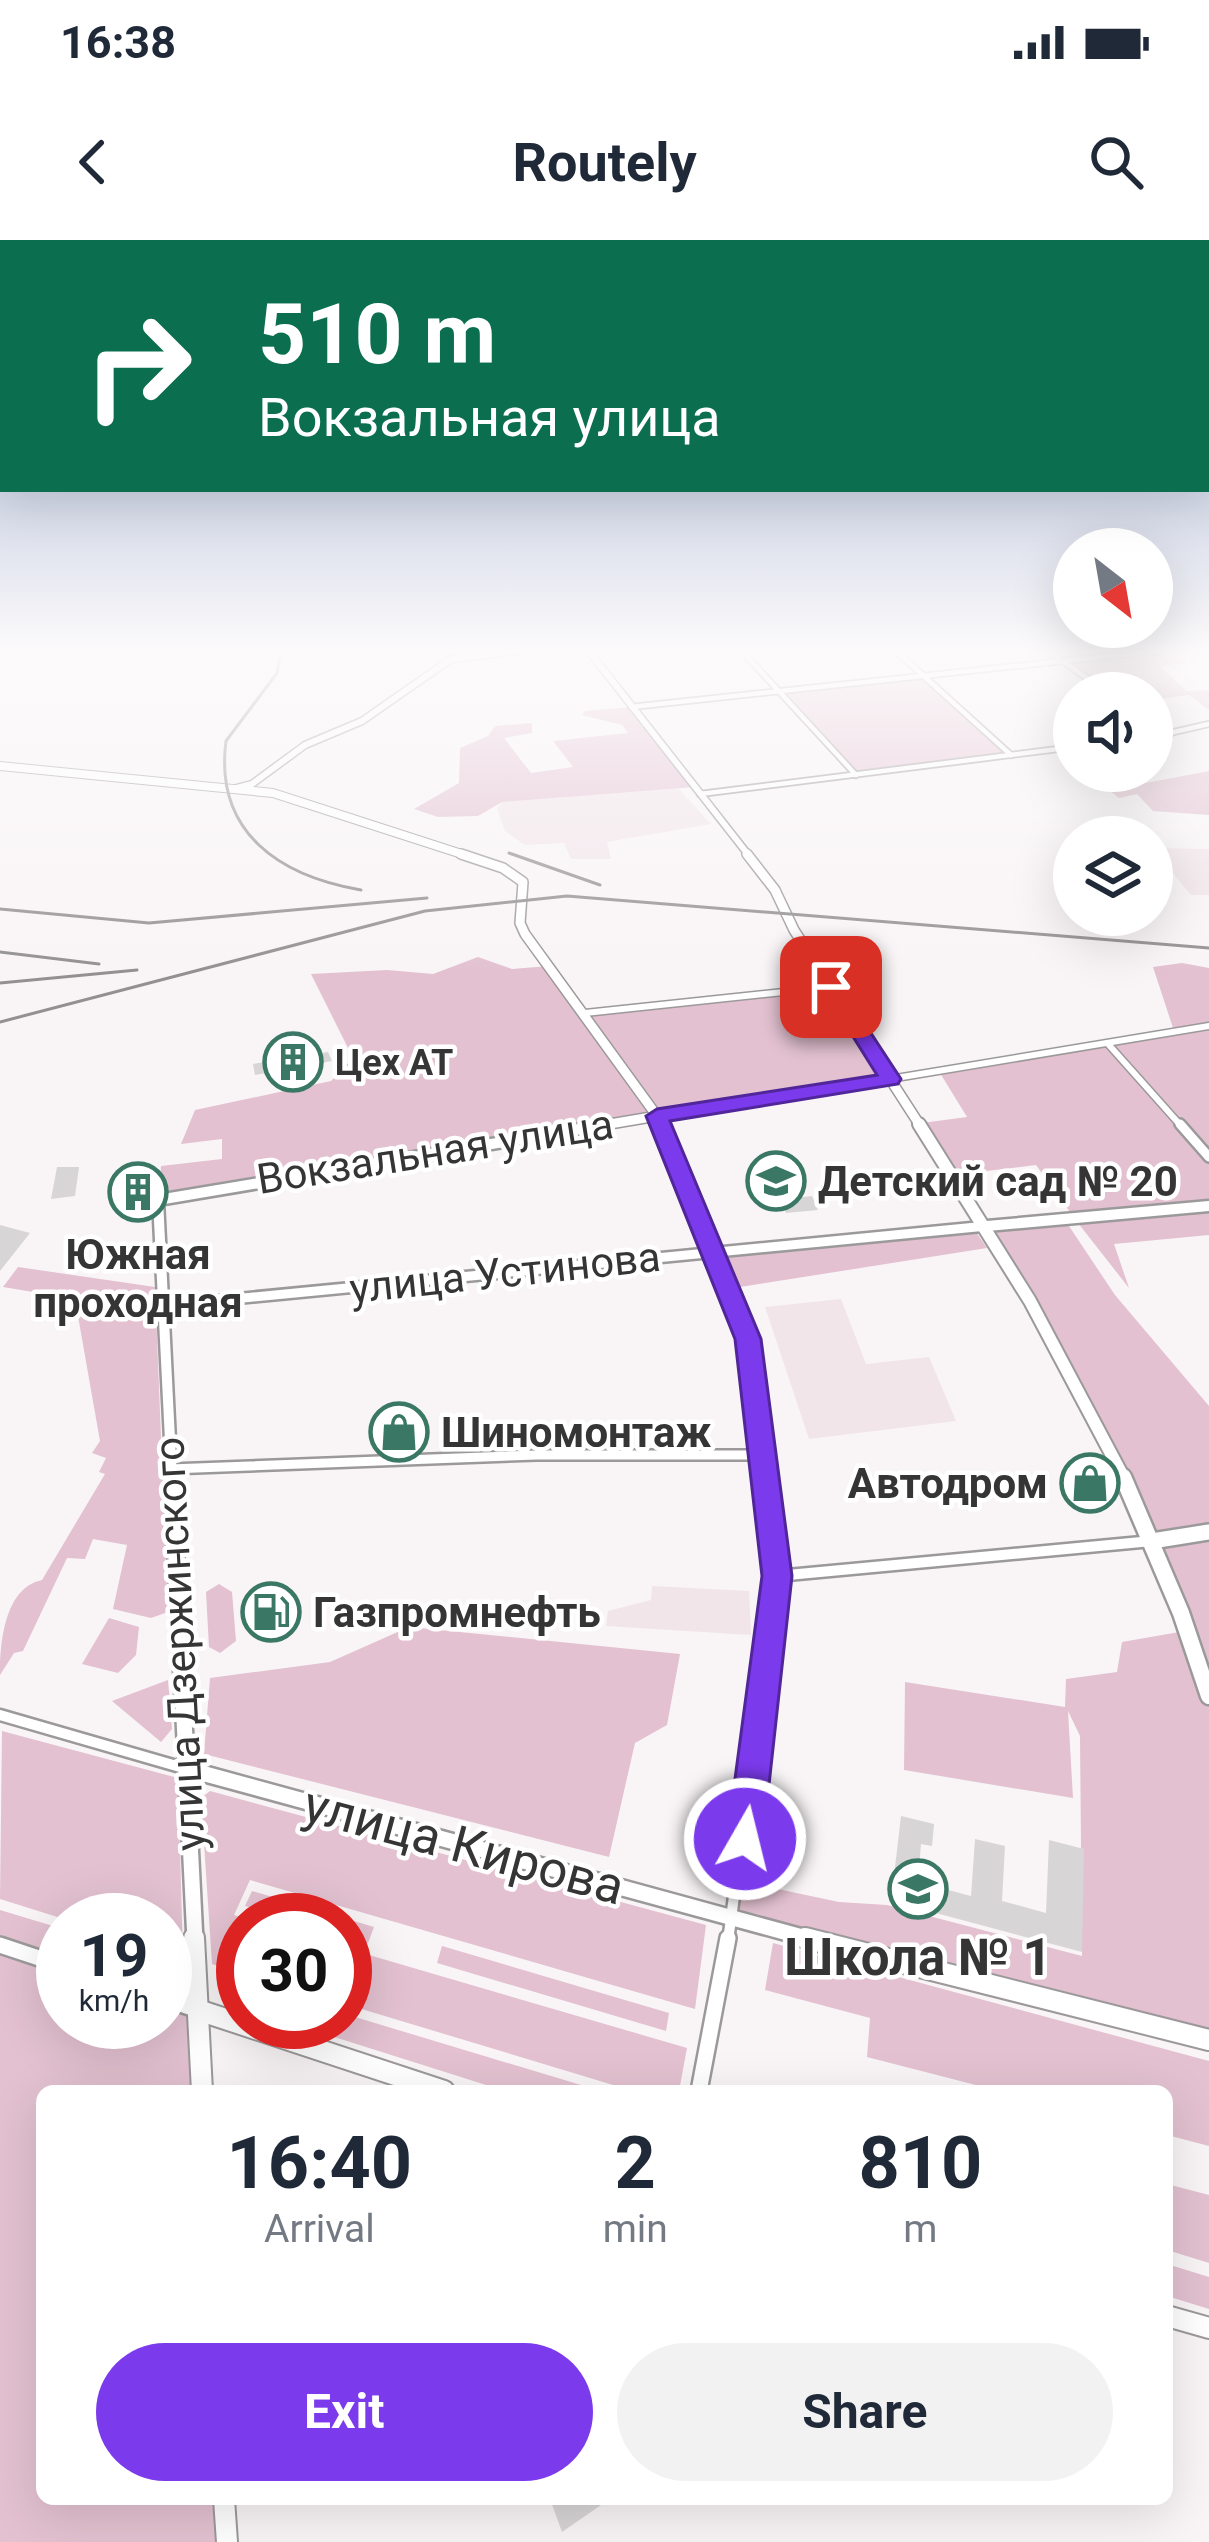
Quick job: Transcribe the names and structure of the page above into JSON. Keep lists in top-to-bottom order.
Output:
{
  "streets": {
    "main road": ["Вокзальная улица"],
    "street": ["улица Устинова", "улица Дзержинского", "улица Кирова"]
  },
  "crossings": [
    ["Вокзальная улица", "улица Дзержинского"],
    ["улица Устинова", "улица Дзержинского"],
    ["улица Дзержинского", "улица Кирова"]
  ],
  "places": {
    "building": ["Цех АТ", "Южная проходная"],
    "school or university": ["Детский сад № 20", "Школа № 1"],
    "shop": ["Шиномонтаж", "Автодром"],
    "fuel station": ["Газпромнефть"]
  },
  "north": "bottom right",
  "page": {
    "status": "16:38",
    "header": "Routely",
    "turn": ["510 m", "Вокзальная улица"],
    "speed": "19 km/h",
    "limit": "30",
    "eta": [
      "16:40",
      "Arrival",
      "2",
      "min",
      "810",
      "m"
    ],
    "buttons": ["Exit", "Share"]
  }
}
